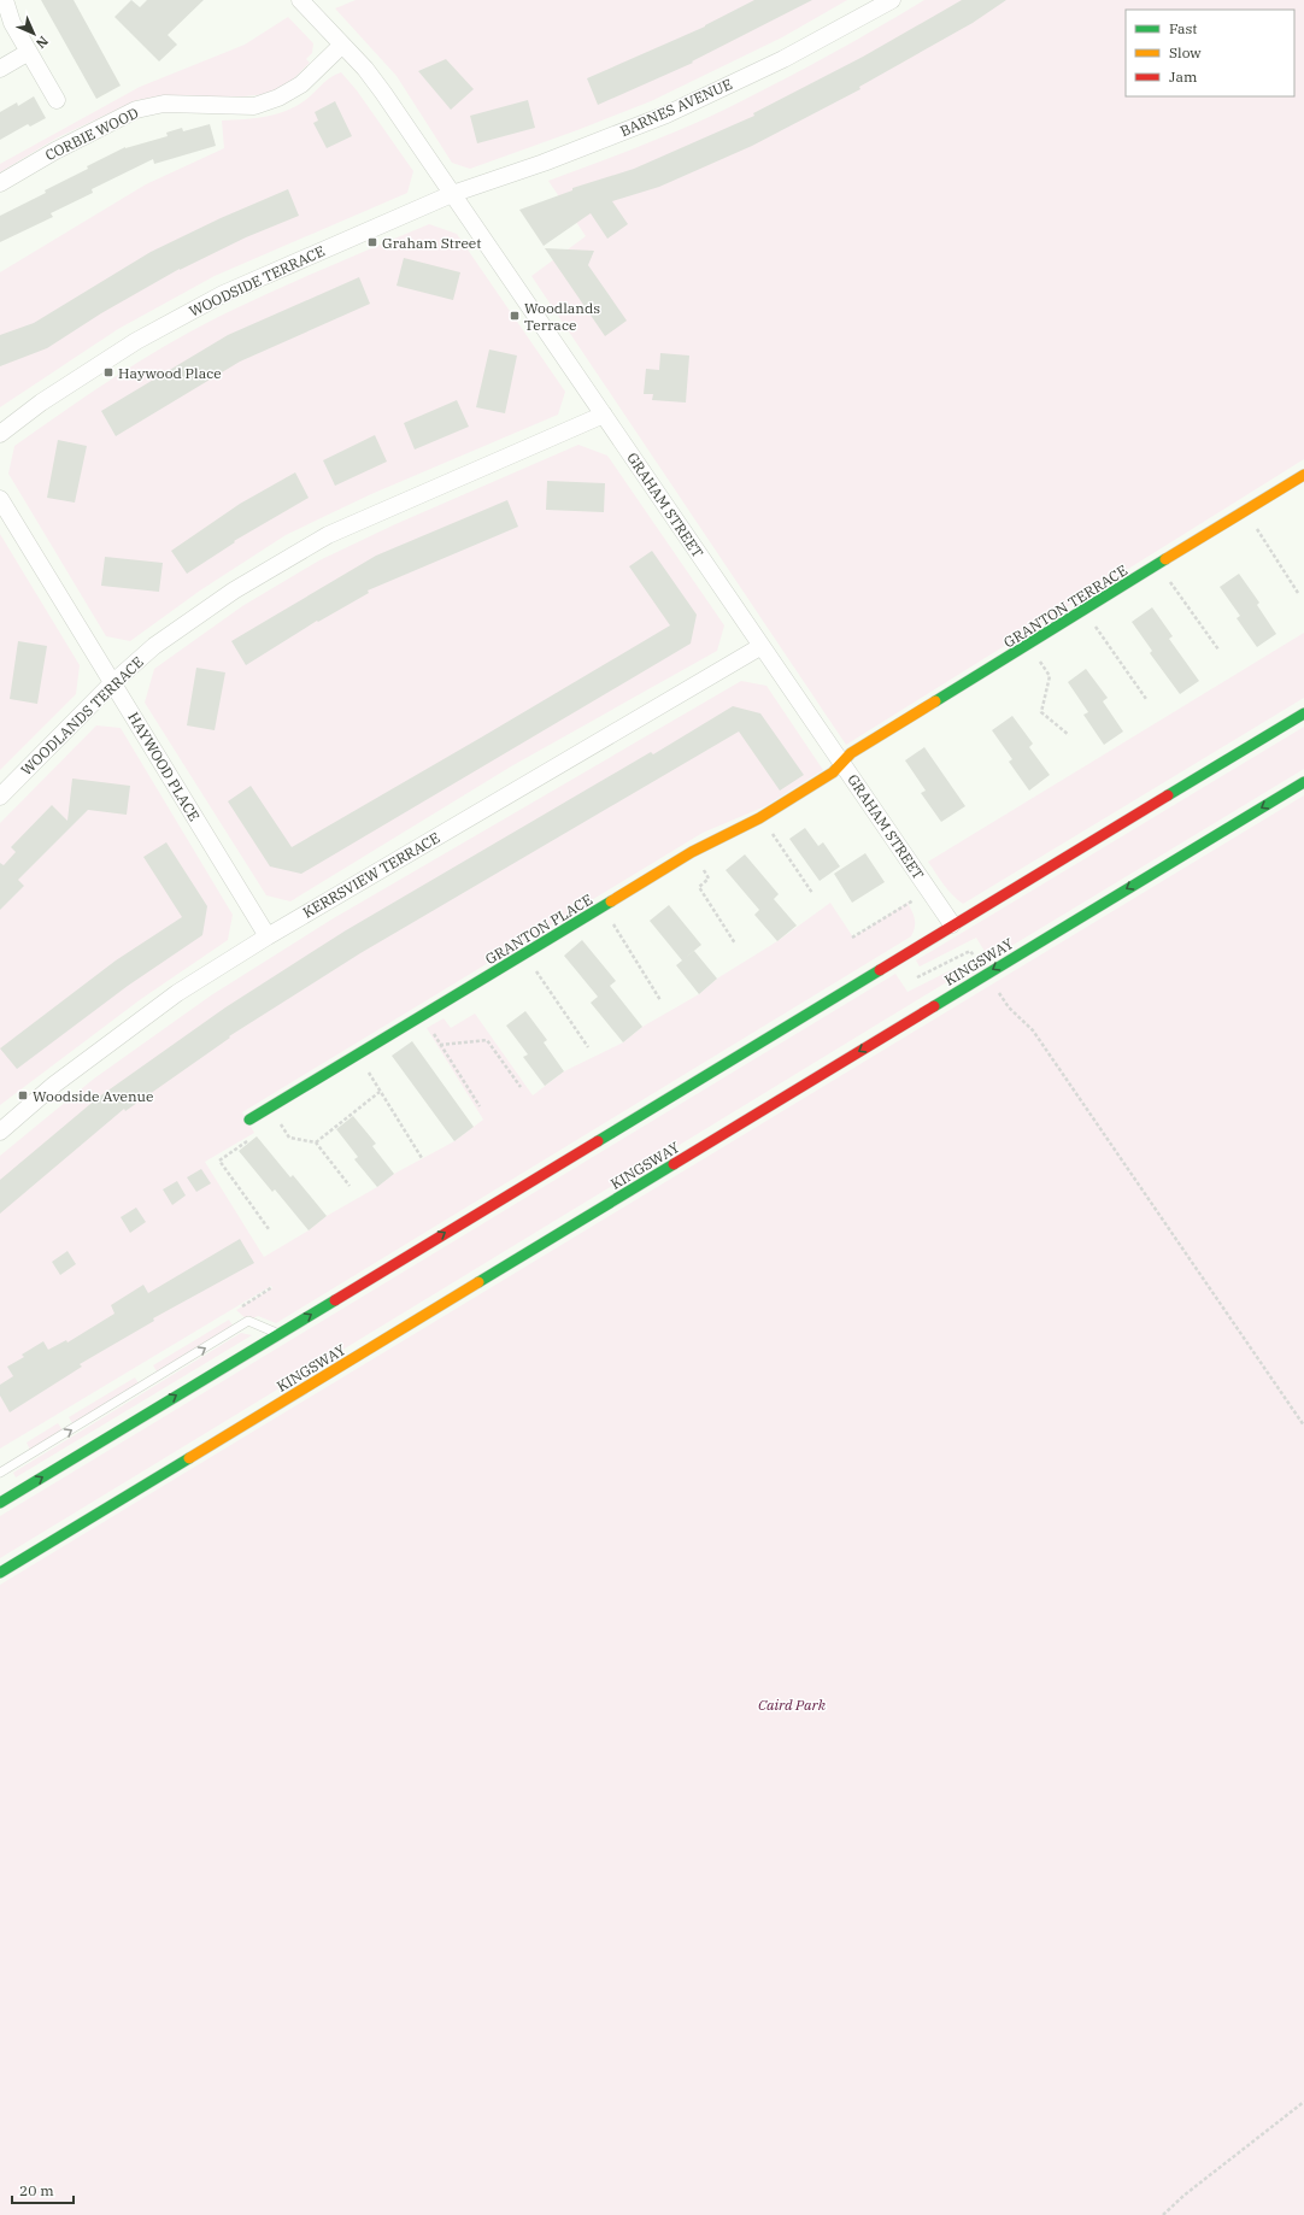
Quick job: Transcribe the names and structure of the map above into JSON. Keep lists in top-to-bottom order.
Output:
{
  "streets": {
    "main road": ["GRANTON TERRACE", "GRANTON PLACE", "KINGSWAY"],
    "street": [
      "BARNES AVENUE",
      "CORBIE WOOD",
      "WOODSIDE TERRACE",
      "GRAHAM STREET",
      "WOODLANDS TERRACE",
      "HAYWOOD PLACE",
      "KERRSVIEW TERRACE"
    ]
  },
  "crossings": [
    ["BARNES AVENUE", "WOODSIDE TERRACE"],
    ["BARNES AVENUE", "GRAHAM STREET"],
    ["CORBIE WOOD", "GRAHAM STREET"],
    ["WOODSIDE TERRACE", "GRAHAM STREET"],
    ["GRAHAM STREET", "GRANTON TERRACE"],
    ["GRAHAM STREET", "WOODLANDS TERRACE"],
    ["GRAHAM STREET", "KERRSVIEW TERRACE"],
    ["GRAHAM STREET", "GRANTON PLACE"],
    ["GRANTON TERRACE", "GRANTON PLACE"],
    ["WOODLANDS TERRACE", "HAYWOOD PLACE"],
    ["HAYWOOD PLACE", "KERRSVIEW TERRACE"]
  ],
  "parks": ["Caird Park"],
  "places": {
    "transit": [
      "Graham Street",
      "Woodlands Terrace",
      "Haywood Place",
      "Woodside Avenue"
    ]
  },
  "legend": ["Fast", "Slow", "Jam"],
  "scale_bar": "20 m",
  "north": "bottom right"
}
